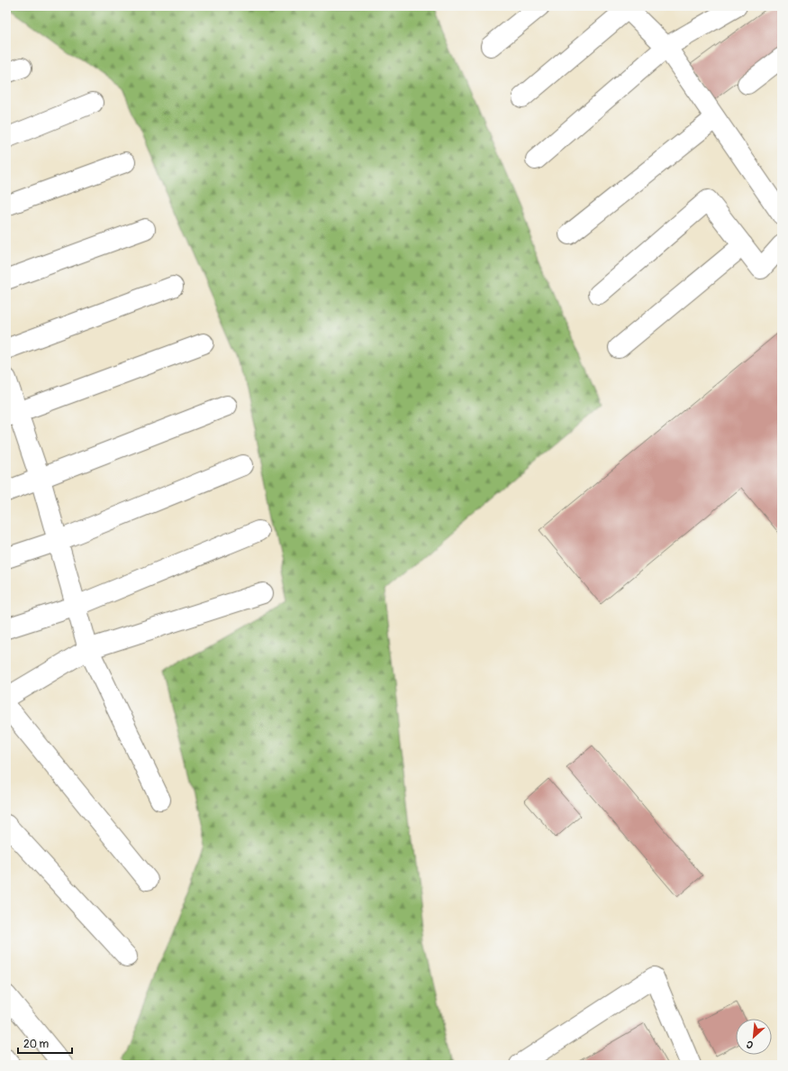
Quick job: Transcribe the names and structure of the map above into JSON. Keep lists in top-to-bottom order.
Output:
{
  "scale_bar": "20 m",
  "north": "bottom left"
}
